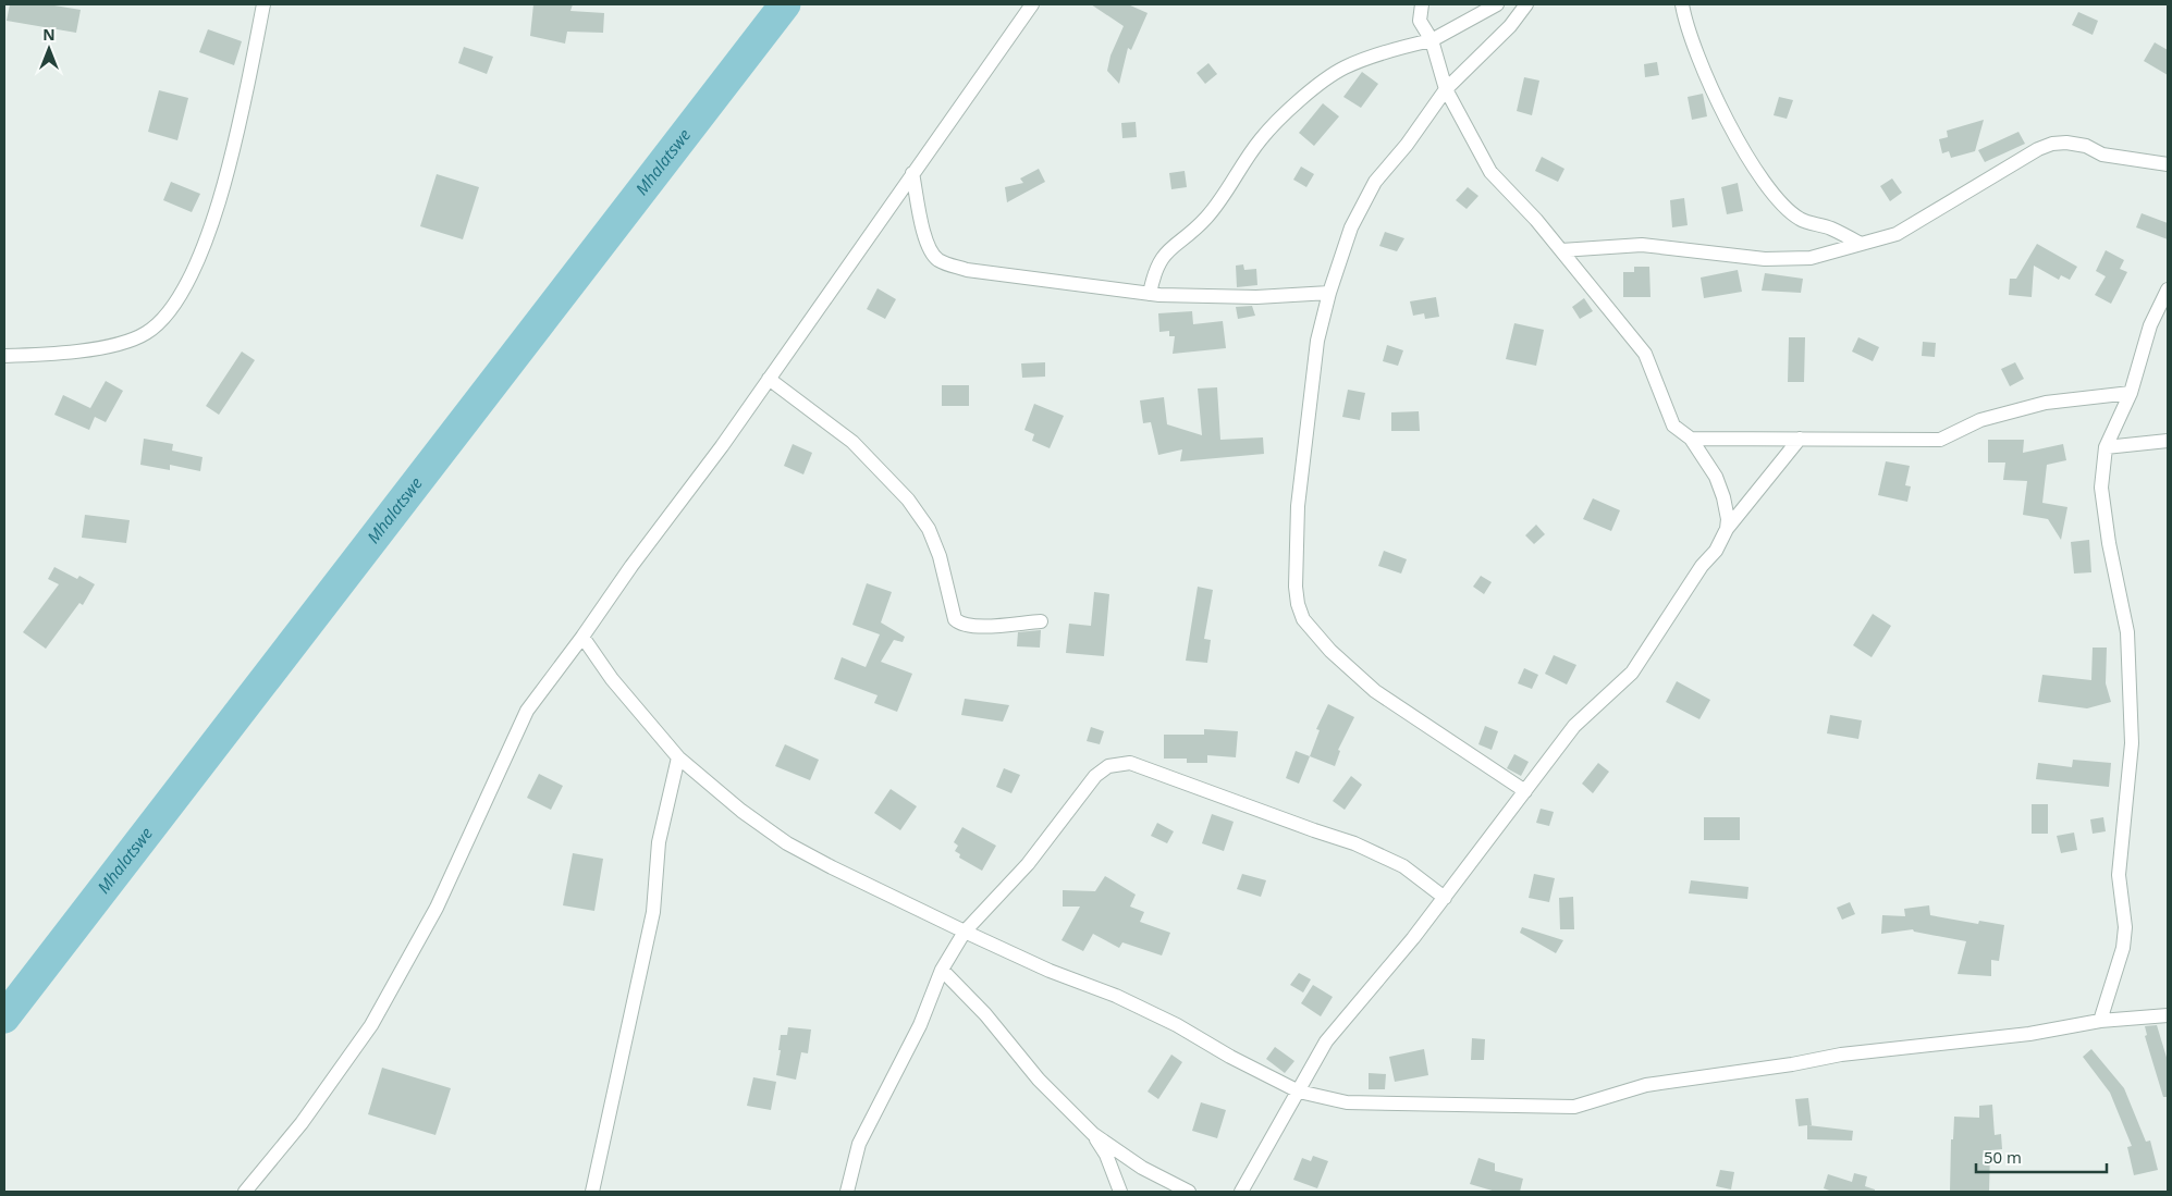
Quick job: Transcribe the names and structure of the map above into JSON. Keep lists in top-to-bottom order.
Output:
{
  "water": ["Mhalatswe"],
  "scale_bar": "50 m",
  "north": "top"
}
